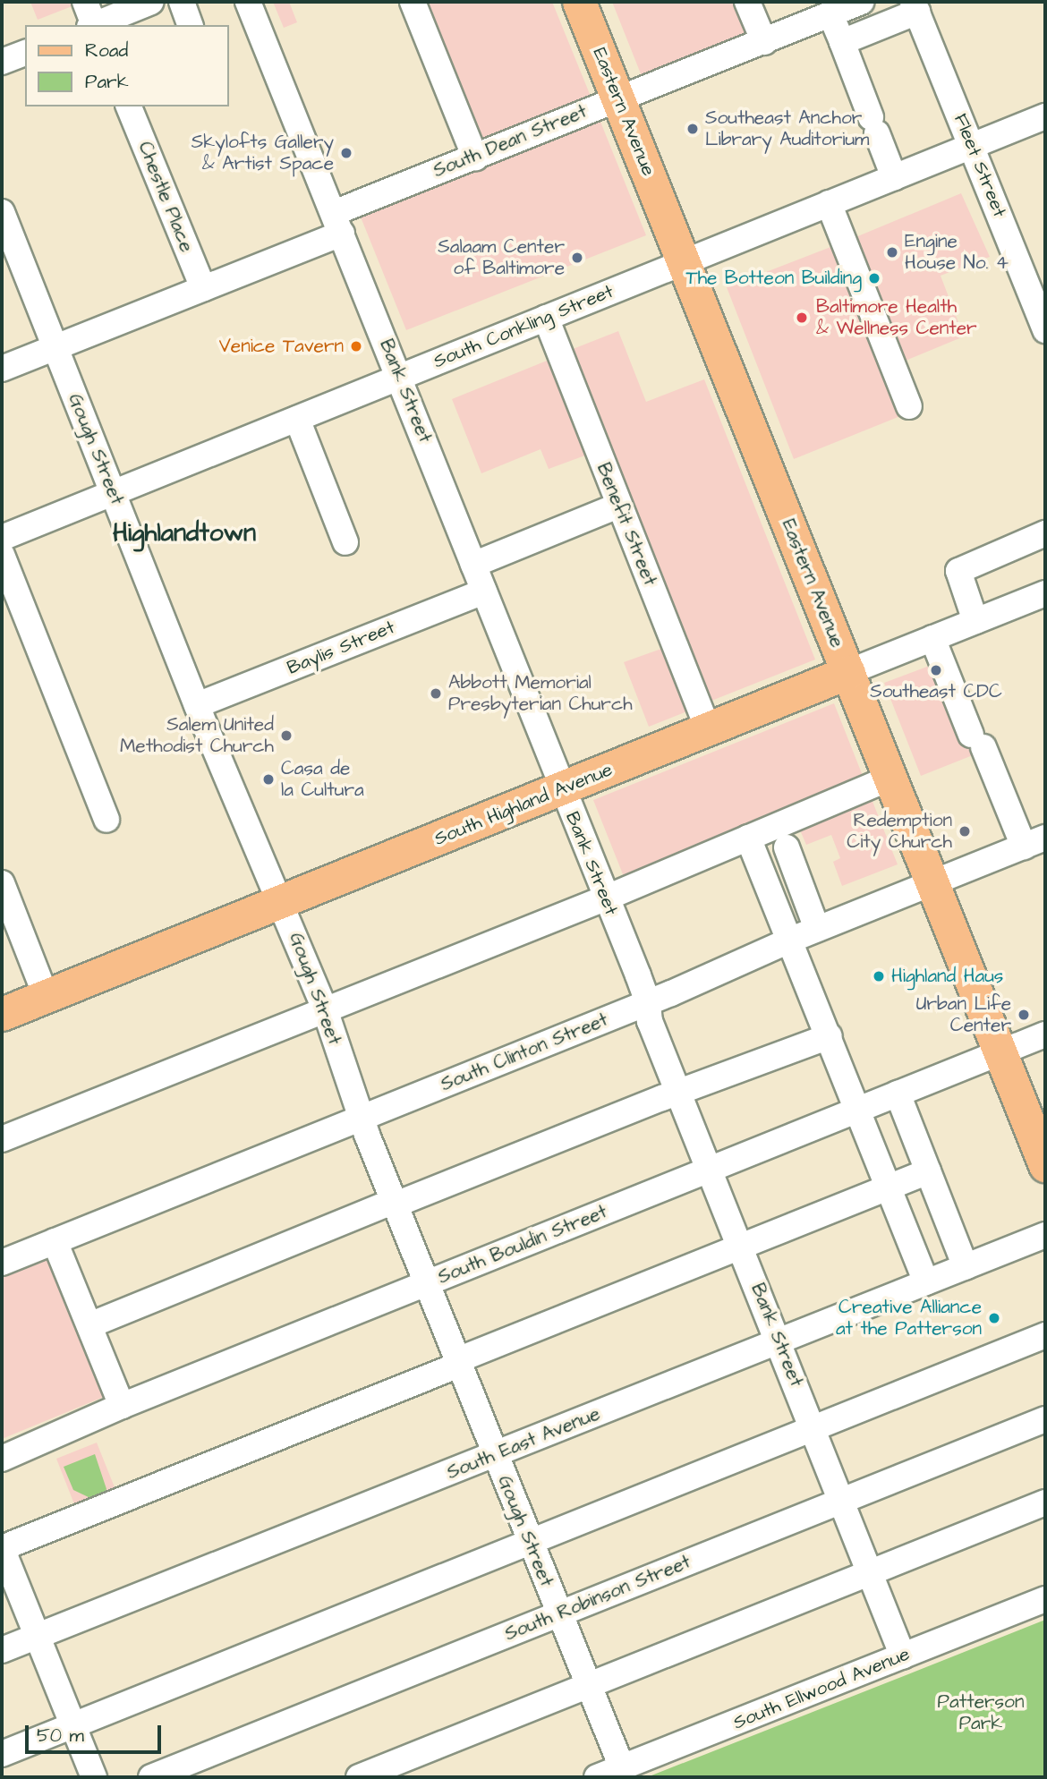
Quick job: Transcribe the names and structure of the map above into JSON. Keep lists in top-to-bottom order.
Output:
{
  "streets": {
    "main road": ["Eastern Avenue", "South Highland Avenue"],
    "street": [
      "South Dean Street",
      "Fleet Street",
      "Chestle Place",
      "South Conkling Street",
      "Bank Street",
      "Gough Street",
      "Benefit Street",
      "Baylis Street",
      "South Clinton Street",
      "South Bouldin Street",
      "South East Avenue",
      "South Robinson Street",
      "South Ellwood Avenue"
    ]
  },
  "crossings": [
    ["Eastern Avenue", "South Dean Street"],
    ["Eastern Avenue", "South Conkling Street"],
    ["Eastern Avenue", "South Highland Avenue"],
    ["Eastern Avenue", "South Clinton Street"],
    ["Eastern Avenue", "South Bouldin Street"],
    ["South Dean Street", "Chestle Place"],
    ["South Dean Street", "Bank Street"],
    ["South Dean Street", "Gough Street"],
    ["Fleet Street", "South Conkling Street"],
    ["South Conkling Street", "Bank Street"],
    ["South Conkling Street", "Gough Street"],
    ["South Conkling Street", "Benefit Street"],
    ["Bank Street", "Baylis Street"],
    ["Bank Street", "South Highland Avenue"],
    ["Bank Street", "South Clinton Street"],
    ["Bank Street", "South Bouldin Street"],
    ["Bank Street", "South East Avenue"],
    ["Bank Street", "South Robinson Street"],
    ["Bank Street", "South Ellwood Avenue"],
    ["Gough Street", "Baylis Street"],
    ["Gough Street", "South Highland Avenue"],
    ["Gough Street", "South Clinton Street"],
    ["Gough Street", "South Bouldin Street"],
    ["Gough Street", "South East Avenue"],
    ["Gough Street", "South Robinson Street"],
    ["Gough Street", "South Ellwood Avenue"],
    ["Benefit Street", "South Highland Avenue"]
  ],
  "districts": ["Highlandtown"],
  "parks": ["Patterson Park"],
  "places": [
    "Southeast Anchor Library Auditorium",
    "Skylofts Gallery & Artist Space",
    "Engine House No. 4",
    "Salaam Center of Baltimore",
    "The Botteon Building",
    "Baltimore Health & Wellness Center",
    "Venice Tavern",
    "Southeast CDC",
    "Abbott Memorial Presbyterian Church",
    "Salem United Methodist Church",
    "Casa de la Cultura",
    "Redemption City Church",
    "Highland Haus",
    "Urban Life Center",
    "Creative Alliance at the Patterson"
  ],
  "legend": ["Road", "Park"],
  "scale_bar": "50 m"
}
